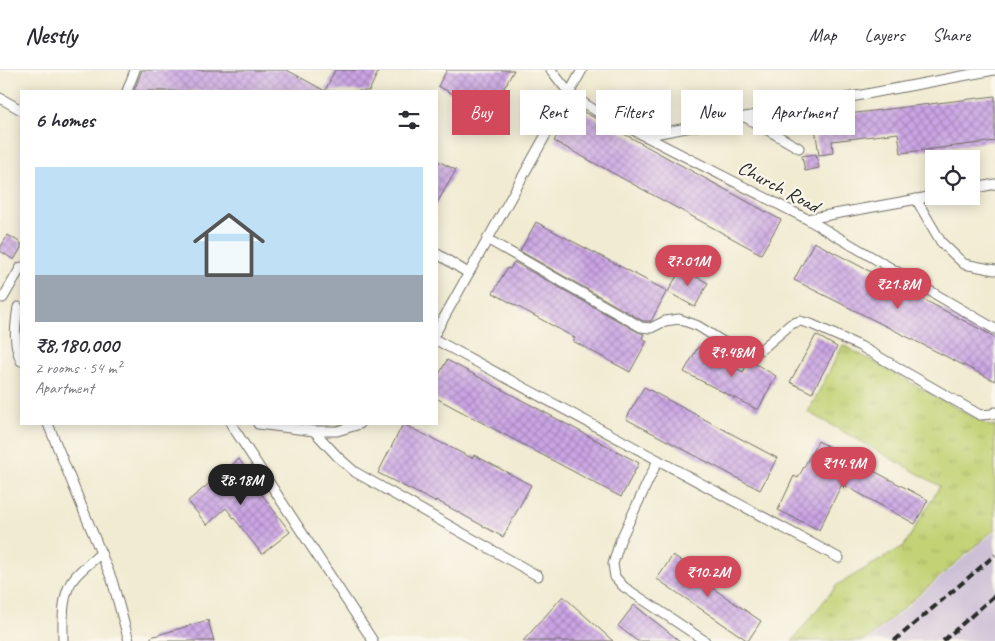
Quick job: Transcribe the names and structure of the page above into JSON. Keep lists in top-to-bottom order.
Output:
{
  "streets": {
    "lane": ["Church Road"]
  },
  "page": {
    "header": "Nestly",
    "nav": ["Map", "Layers", "Share"],
    "chip": [
      "Buy",
      "Rent",
      "Filters",
      "New",
      "Apartment"
    ],
    "heading": "6 homes",
    "list": [
      {
        "name": "₹8,180,000",
        "note": "2 rooms · 54 m² · Apartment"
      }
    ],
    "price": [
      "₹7.01M",
      "₹21.8M",
      "₹9.48M",
      "₹14.9M",
      "₹8.18M",
      "₹10.2M"
    ]
  }
}
